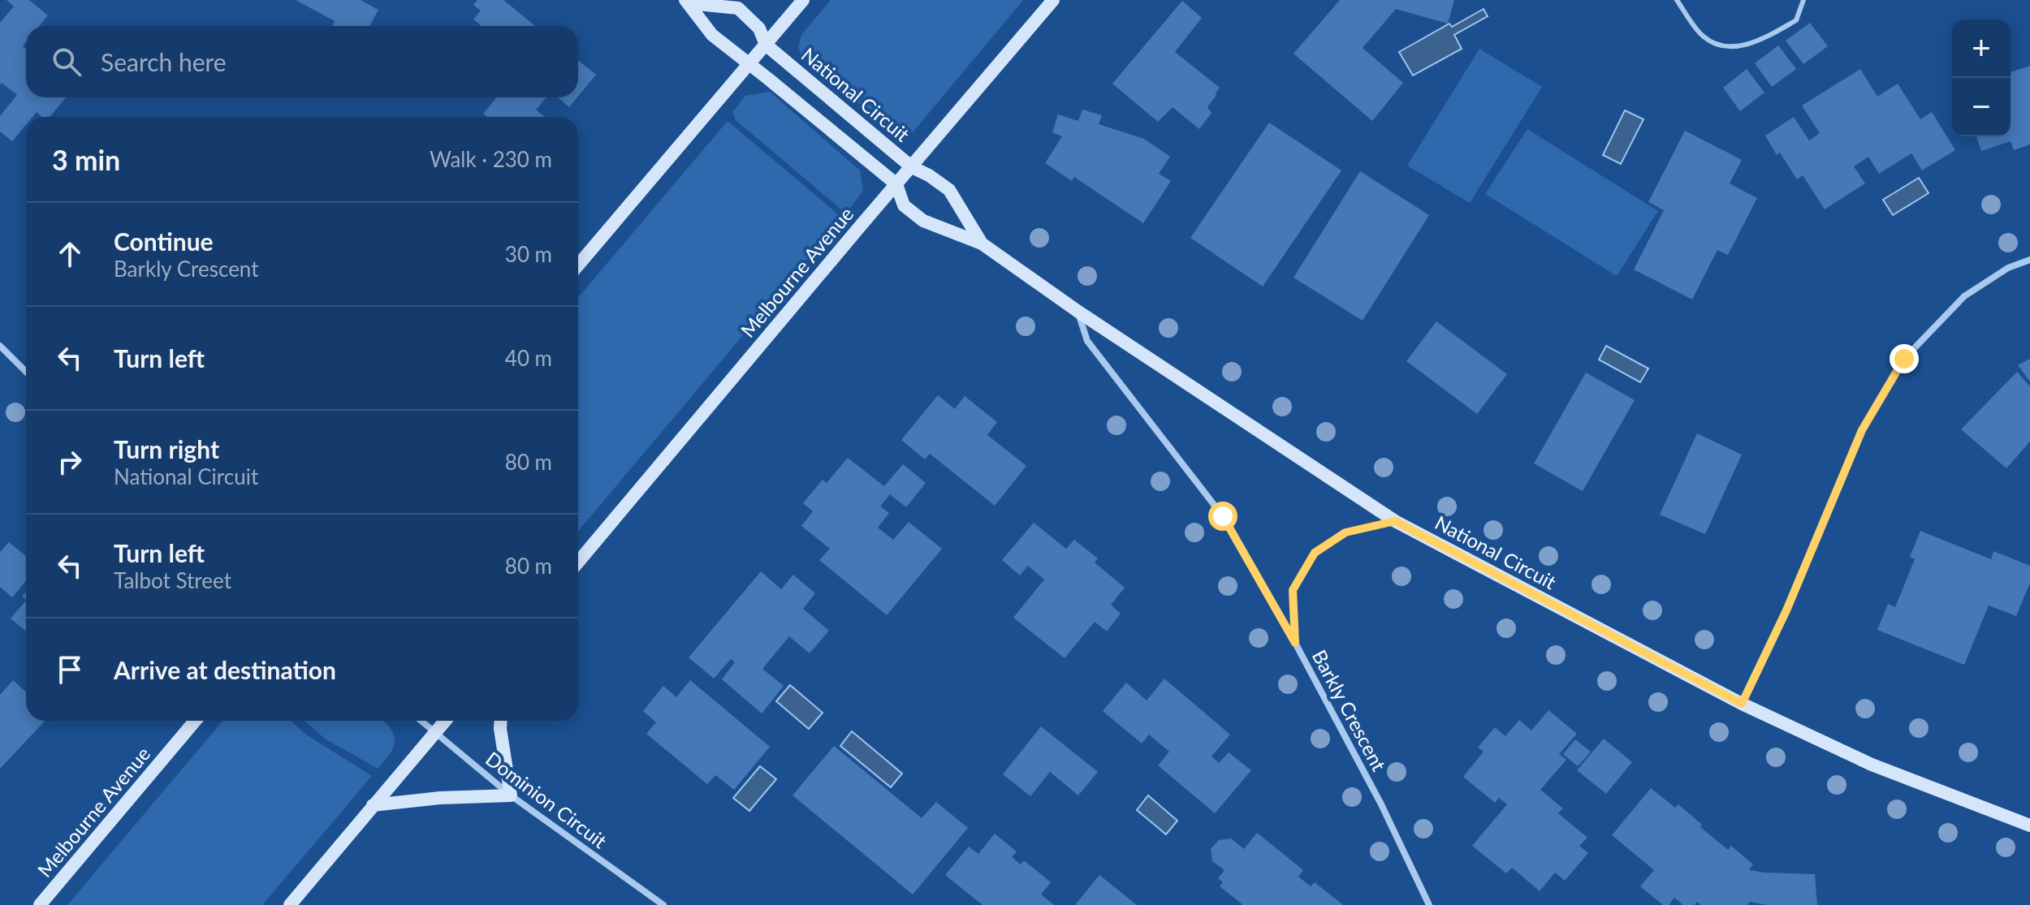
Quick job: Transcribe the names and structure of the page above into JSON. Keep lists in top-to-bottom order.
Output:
{
  "streets": {
    "street": [
      "National Circuit",
      "Melbourne Avenue",
      "Barkly Crescent",
      "Dominion Circuit"
    ]
  },
  "crossings": [
    ["National Circuit", "Melbourne Avenue"],
    ["National Circuit", "Barkly Crescent"]
  ],
  "page": {
    "map_buttons": ["+", "−"],
    "search": "Search here",
    "heading": ["3 min", "Walk · 230 m"],
    "list": [
      ["Continue", "Barkly Crescent", "30 m"],
      ["Turn left", "40 m"],
      ["Turn right", "National Circuit", "80 m"],
      ["Turn left", "Talbot Street", "80 m"],
      "Arrive at destination"
    ]
  }
}
